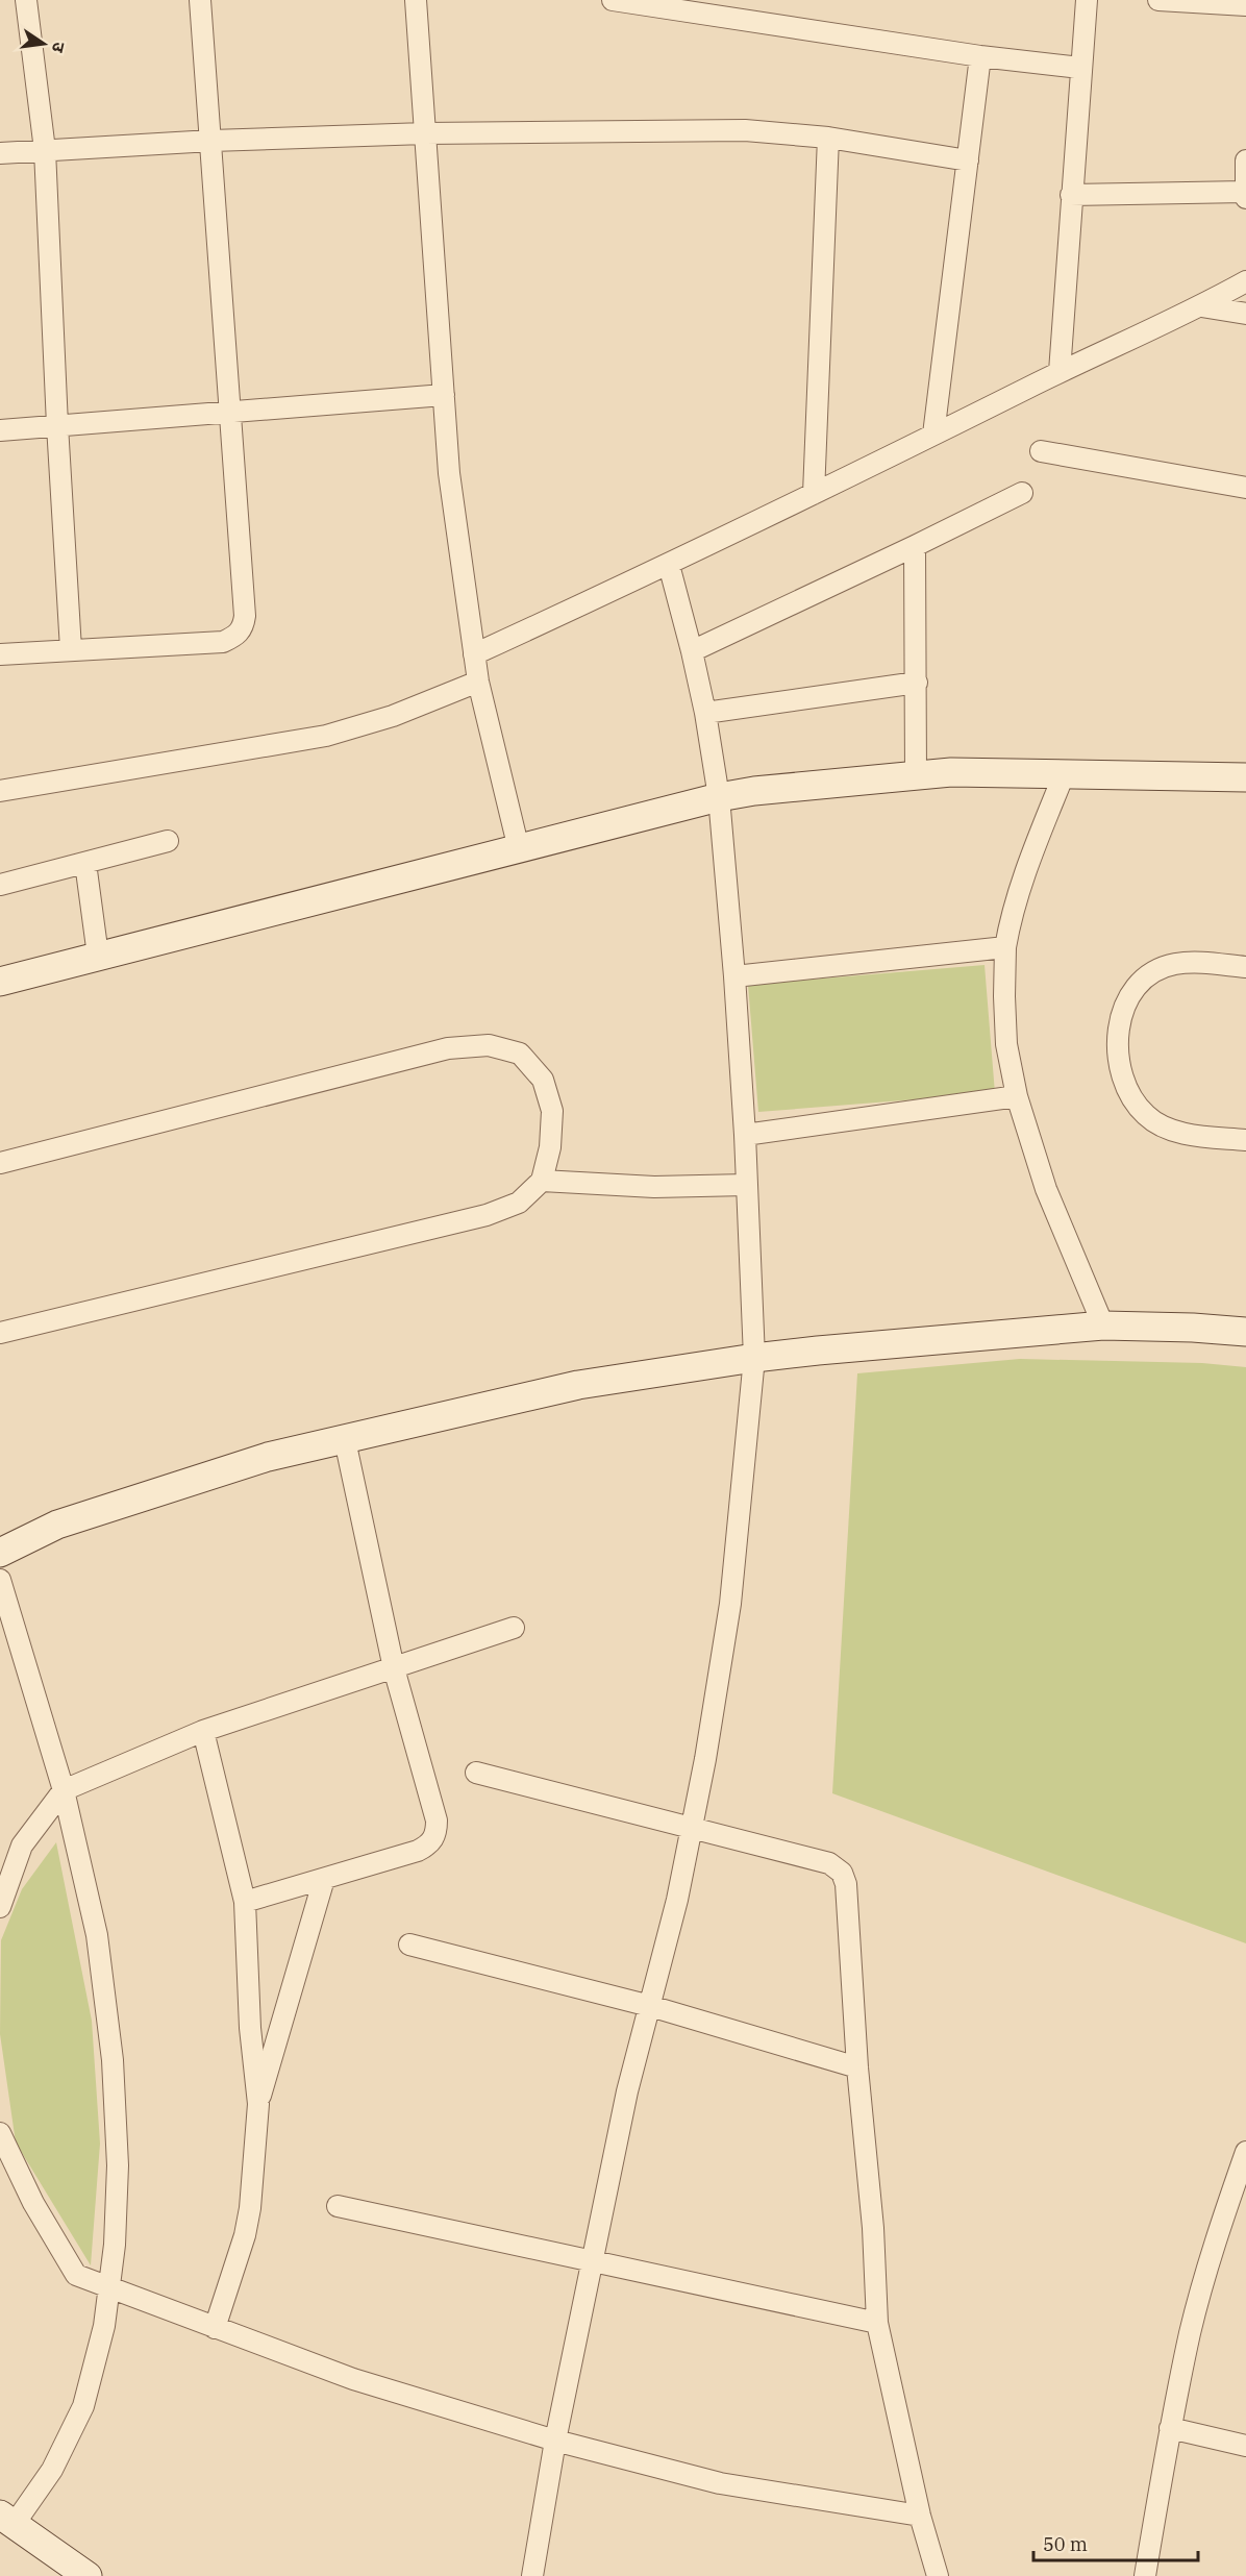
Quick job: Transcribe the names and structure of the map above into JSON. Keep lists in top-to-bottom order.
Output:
{
  "scale_bar": "50 m",
  "north": "right"
}
